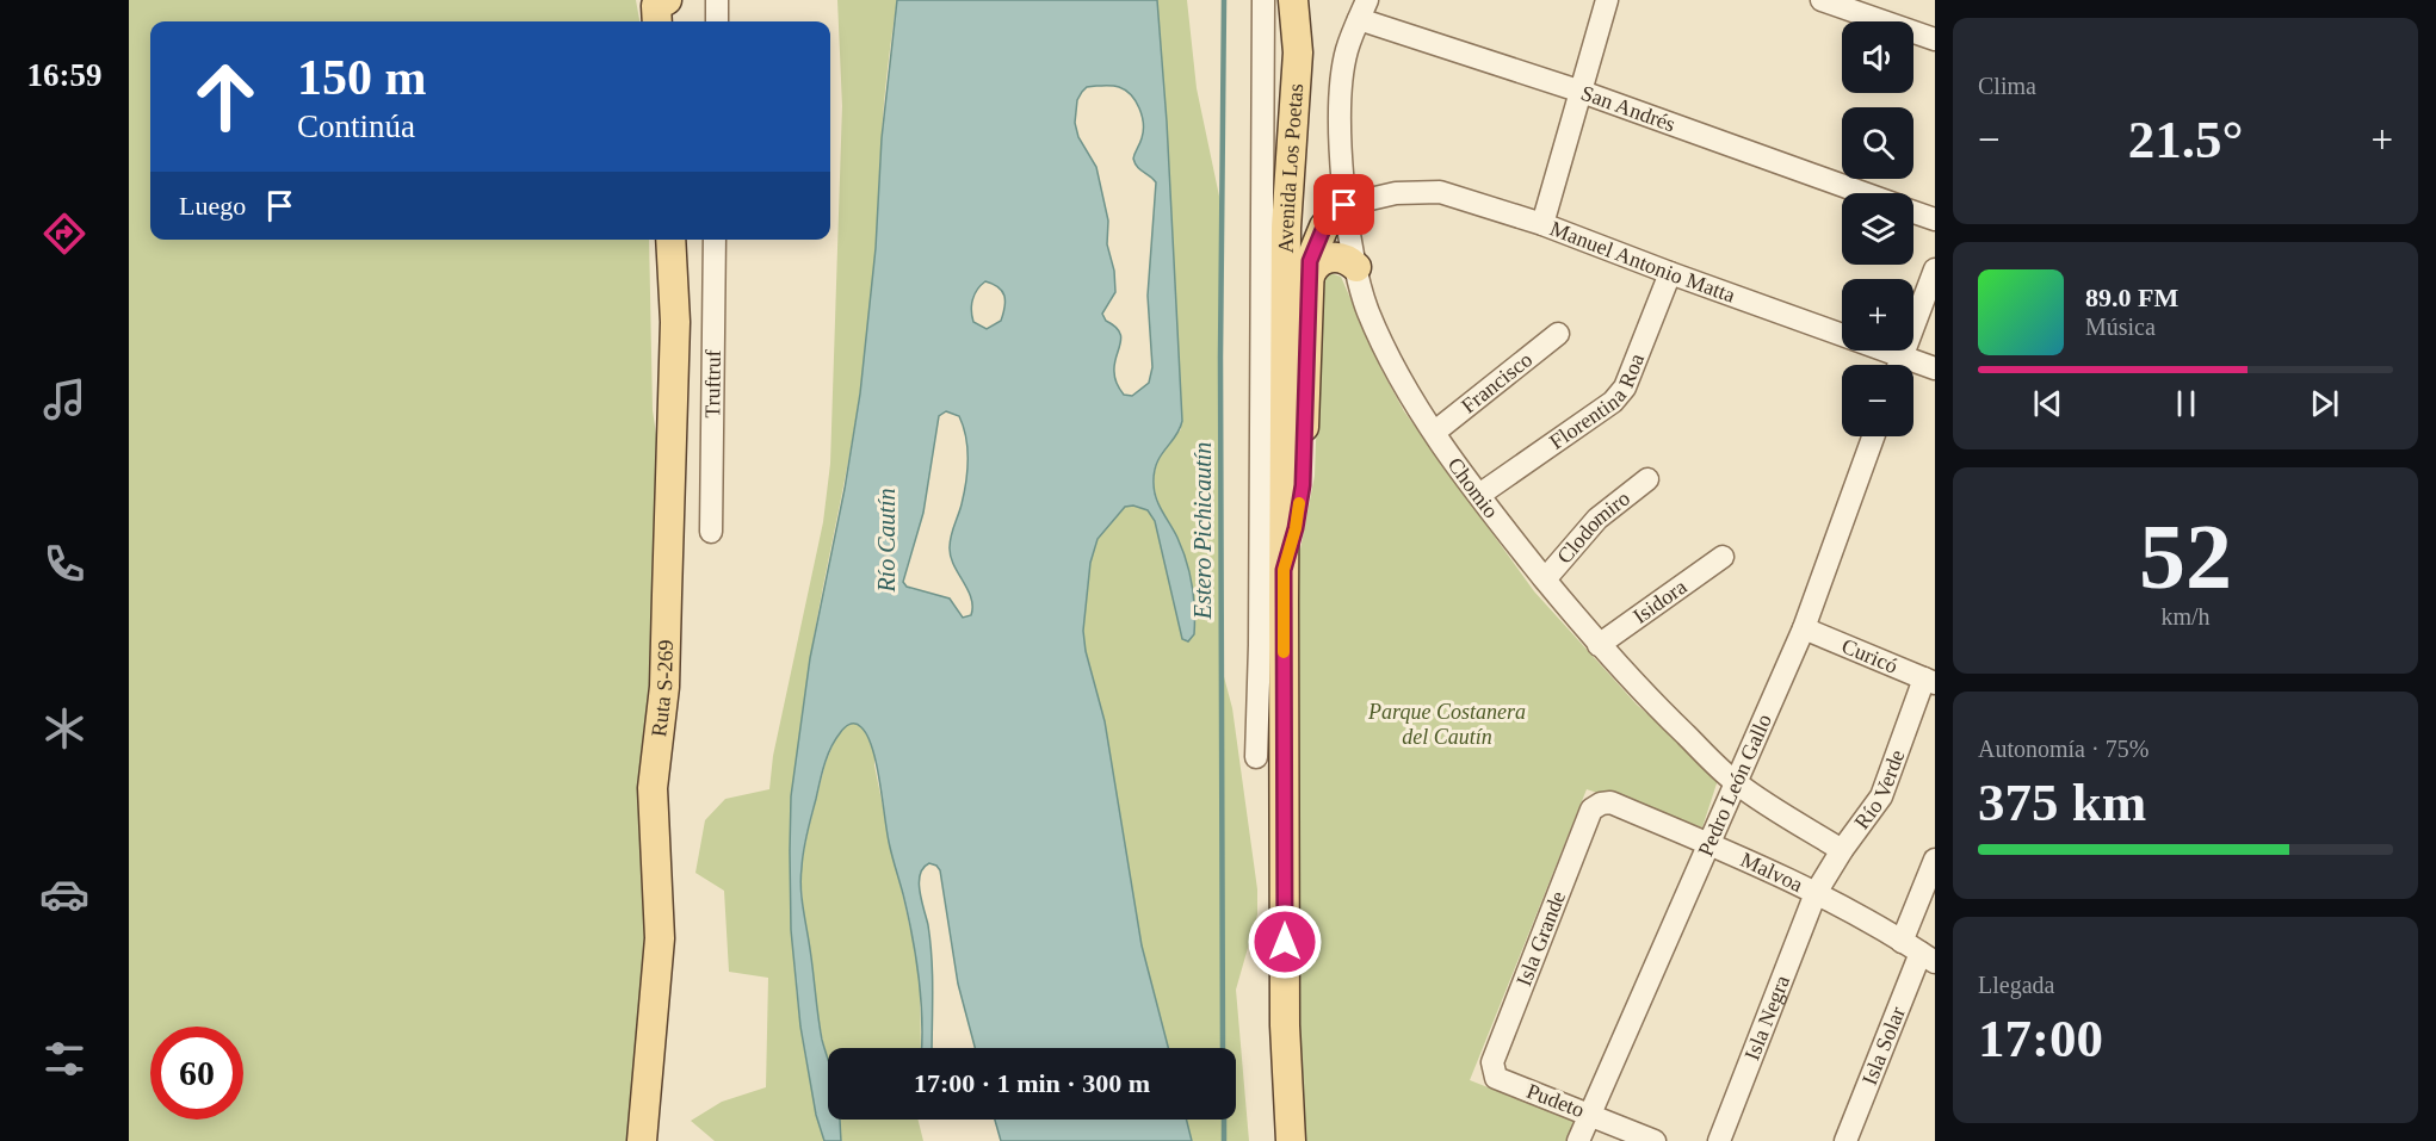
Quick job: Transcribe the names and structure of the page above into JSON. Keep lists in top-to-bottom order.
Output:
{
  "streets": {
    "main road": ["Avenida Los Poetas", "Ruta S-269"],
    "street": [
      "San Andrés",
      "Manuel Antonio Matta",
      "Truftruf",
      "Francisco",
      "Florentina Roa",
      "Chomio",
      "Clodomiro",
      "Isidora",
      "Curicó",
      "Pedro León Gallo",
      "Río Verde",
      "Malvoa",
      "Isla Grande",
      "Isla Negra",
      "Isla Solar",
      "Pudeto"
    ]
  },
  "crossings": [
    ["San Andrés", "Chomio"],
    ["Manuel Antonio Matta", "Florentina Roa"],
    ["Manuel Antonio Matta", "Chomio"],
    ["Francisco", "Chomio"],
    ["Florentina Roa", "Chomio"],
    ["Chomio", "Clodomiro"],
    ["Chomio", "Isidora"],
    ["Chomio", "Pedro León Gallo"],
    ["Chomio", "Río Verde"],
    ["Curicó", "Pedro León Gallo"],
    ["Curicó", "Río Verde"],
    ["Pedro León Gallo", "Malvoa"],
    ["Pedro León Gallo", "Pudeto"],
    ["Río Verde", "Malvoa"],
    ["Río Verde", "Isla Negra"],
    ["Malvoa", "Isla Grande"],
    ["Malvoa", "Isla Negra"],
    ["Malvoa", "Isla Solar"],
    ["Isla Grande", "Pudeto"]
  ],
  "water": ["Estero Pichicautín", "Río Cautín"],
  "parks": ["Parque Costanera del Cautín"],
  "page": {
    "tabs": "16:59",
    "tile": [
      "Clima",
      ["52", "km/h"],
      ["Autonomía · 75%", "375 km"],
      ["Llegada", "17:00"]
    ],
    "map_buttons": ["+", "−"],
    "turn": ["150 m", "Continúa"],
    "heat": ["−", "21.5°", "+"],
    "then": "Luego",
    "song": ["89.0 FM", "Música"],
    "limit": "60",
    "trip": "17:00 · 1 min · 300 m"
  }
}
